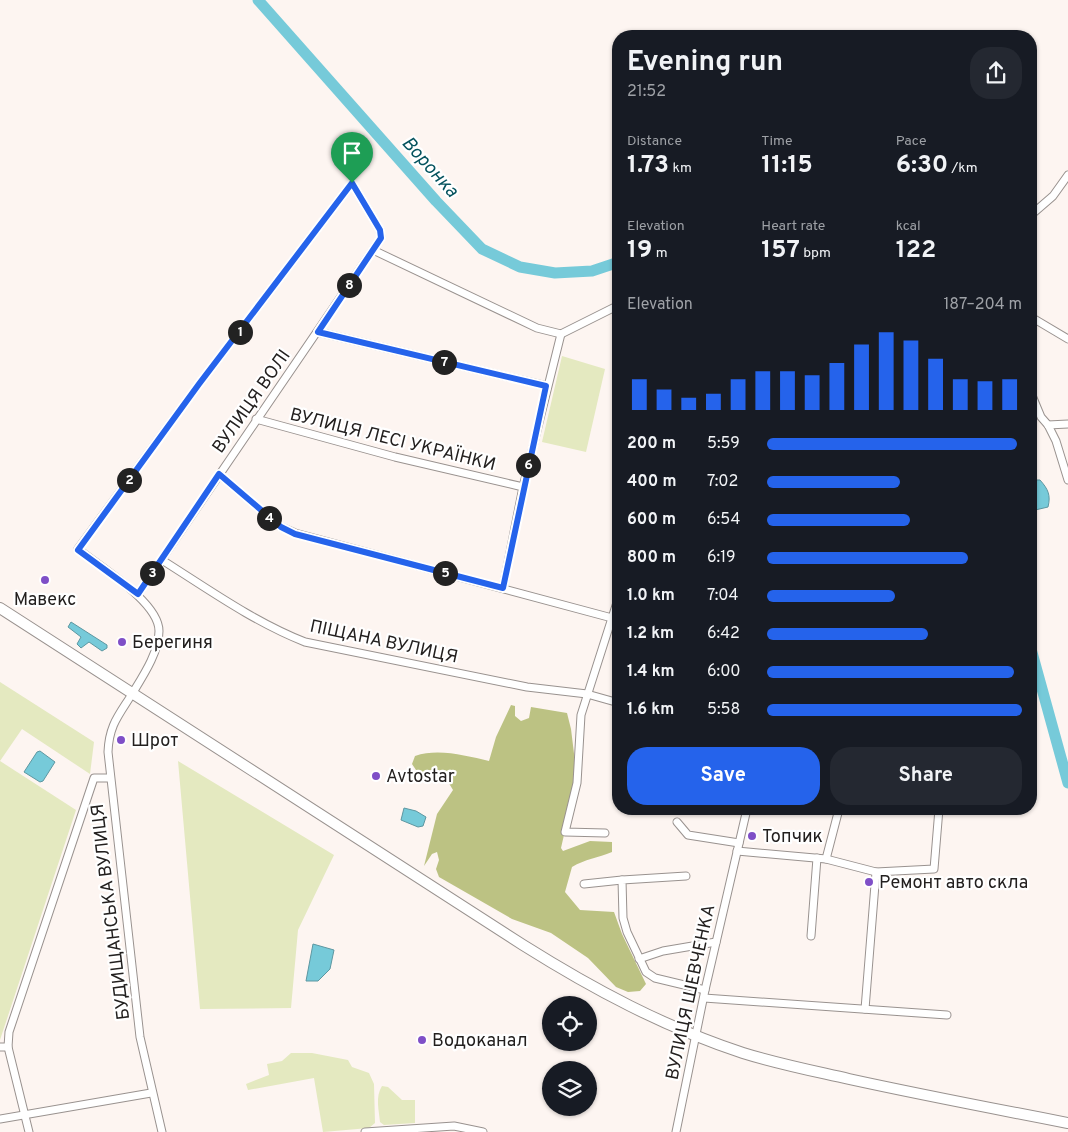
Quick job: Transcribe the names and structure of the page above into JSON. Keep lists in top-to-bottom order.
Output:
{
  "streets": {
    "street": [
      "ВУЛИЦЯ ВОЛІ",
      "ВУЛИЦЯ ЛЕСІ УКРАЇНКИ",
      "ПІЩАНА ВУЛИЦЯ",
      "БУДИЩАНСЬКА ВУЛИЦЯ",
      "ВУЛИЦЯ ШЕВЧЕНКА"
    ]
  },
  "crossings": [
    ["ВУЛИЦЯ ВОЛІ", "ВУЛИЦЯ ЛЕСІ УКРАЇНКИ"],
    ["ВУЛИЦЯ ВОЛІ", "ПІЩАНА ВУЛИЦЯ"],
    ["ВУЛИЦЯ ВОЛІ", "БУДИЩАНСЬКА ВУЛИЦЯ"]
  ],
  "water": ["Воронка"],
  "places": [
    "Мавекс",
    "Берегиня",
    "Шрот",
    "Avtostar",
    "Топчик",
    "Ремонт авто скла",
    "Водоканал"
  ],
  "page": {
    "heading": ["Evening run", "21:52"],
    "stats": [
      ["Distance", "1.73 km"],
      ["Time", "11:15"],
      ["Pace", "6:30 /km"],
      ["Elevation", "19 m"],
      ["Heart rate", "157 bpm"],
      ["kcal", "122"]
    ],
    "pins": [
      "8",
      "1",
      "7",
      "6",
      "2",
      "4",
      "3",
      "5"
    ],
    "chart": ["Elevation", "187–204 m"],
    "list": [
      {
        "name": "200 m",
        "note": "5:59"
      },
      {
        "name": "400 m",
        "note": "7:02"
      },
      {
        "name": "600 m",
        "note": "6:54"
      },
      {
        "name": "800 m",
        "note": "6:19"
      },
      {
        "name": "1.0 km",
        "note": "7:04"
      },
      {
        "name": "1.2 km",
        "note": "6:42"
      },
      {
        "name": "1.4 km",
        "note": "6:00"
      },
      {
        "name": "1.6 km",
        "note": "5:58"
      }
    ],
    "buttons": ["Save", "Share"]
  }
}
